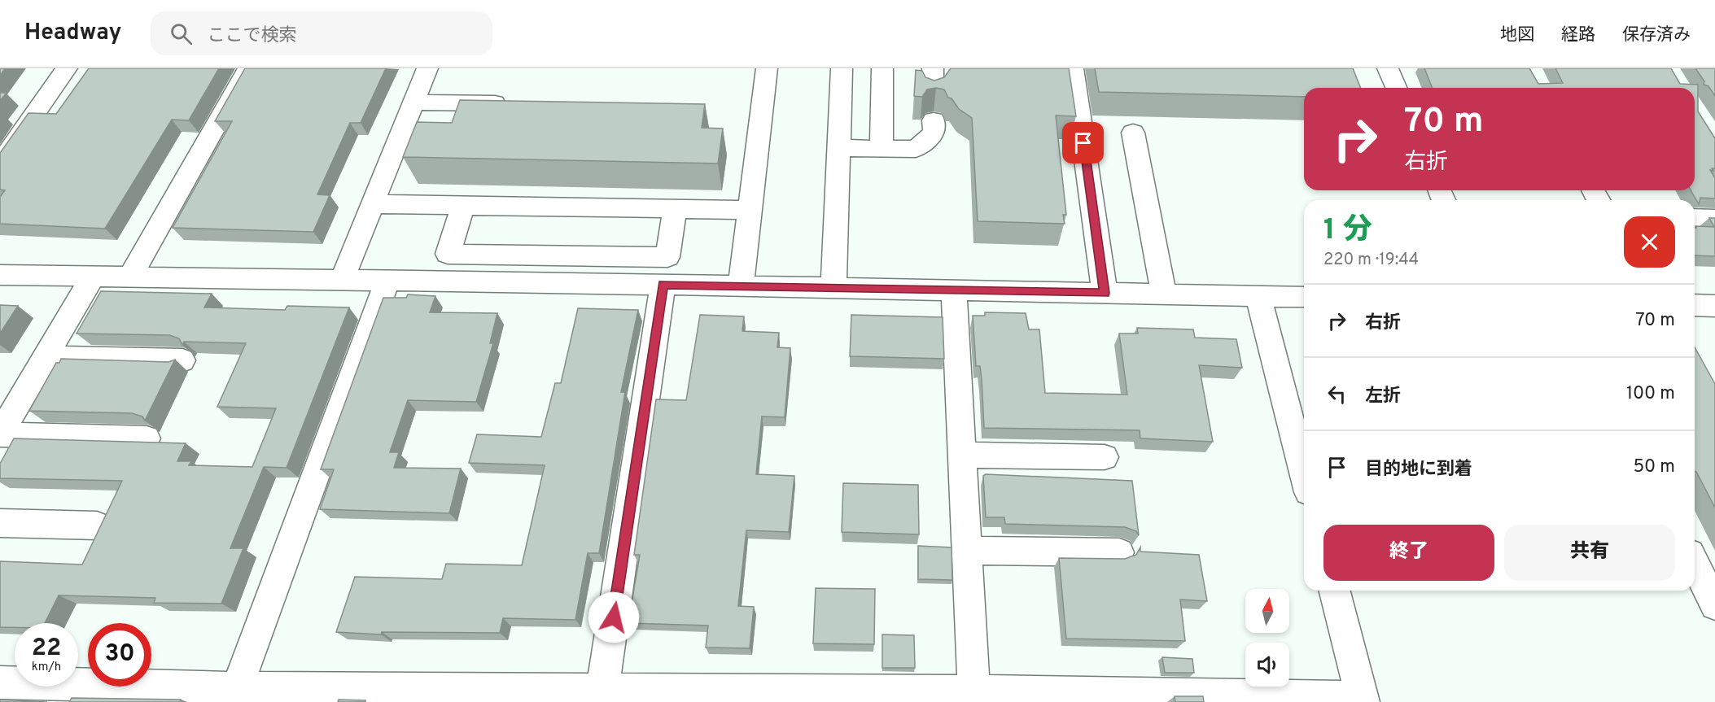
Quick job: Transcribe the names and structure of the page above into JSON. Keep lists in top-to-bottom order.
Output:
{
  "north": "top",
  "page": {
    "header": "Headway",
    "search": "ここで検索",
    "nav": ["地図", "経路", "保存済み"],
    "turn": ["70 m", "右折"],
    "heading": ["1 分", "220 m · 19:44"],
    "list": [
      {
        "name": "右折",
        "value": "70 m"
      },
      {
        "name": "左折",
        "value": "100 m"
      },
      {
        "name": "目的地に到着",
        "value": "50 m"
      }
    ],
    "buttons": ["終了", "共有"],
    "speed": "22 km/h",
    "limit": "30"
  }
}
